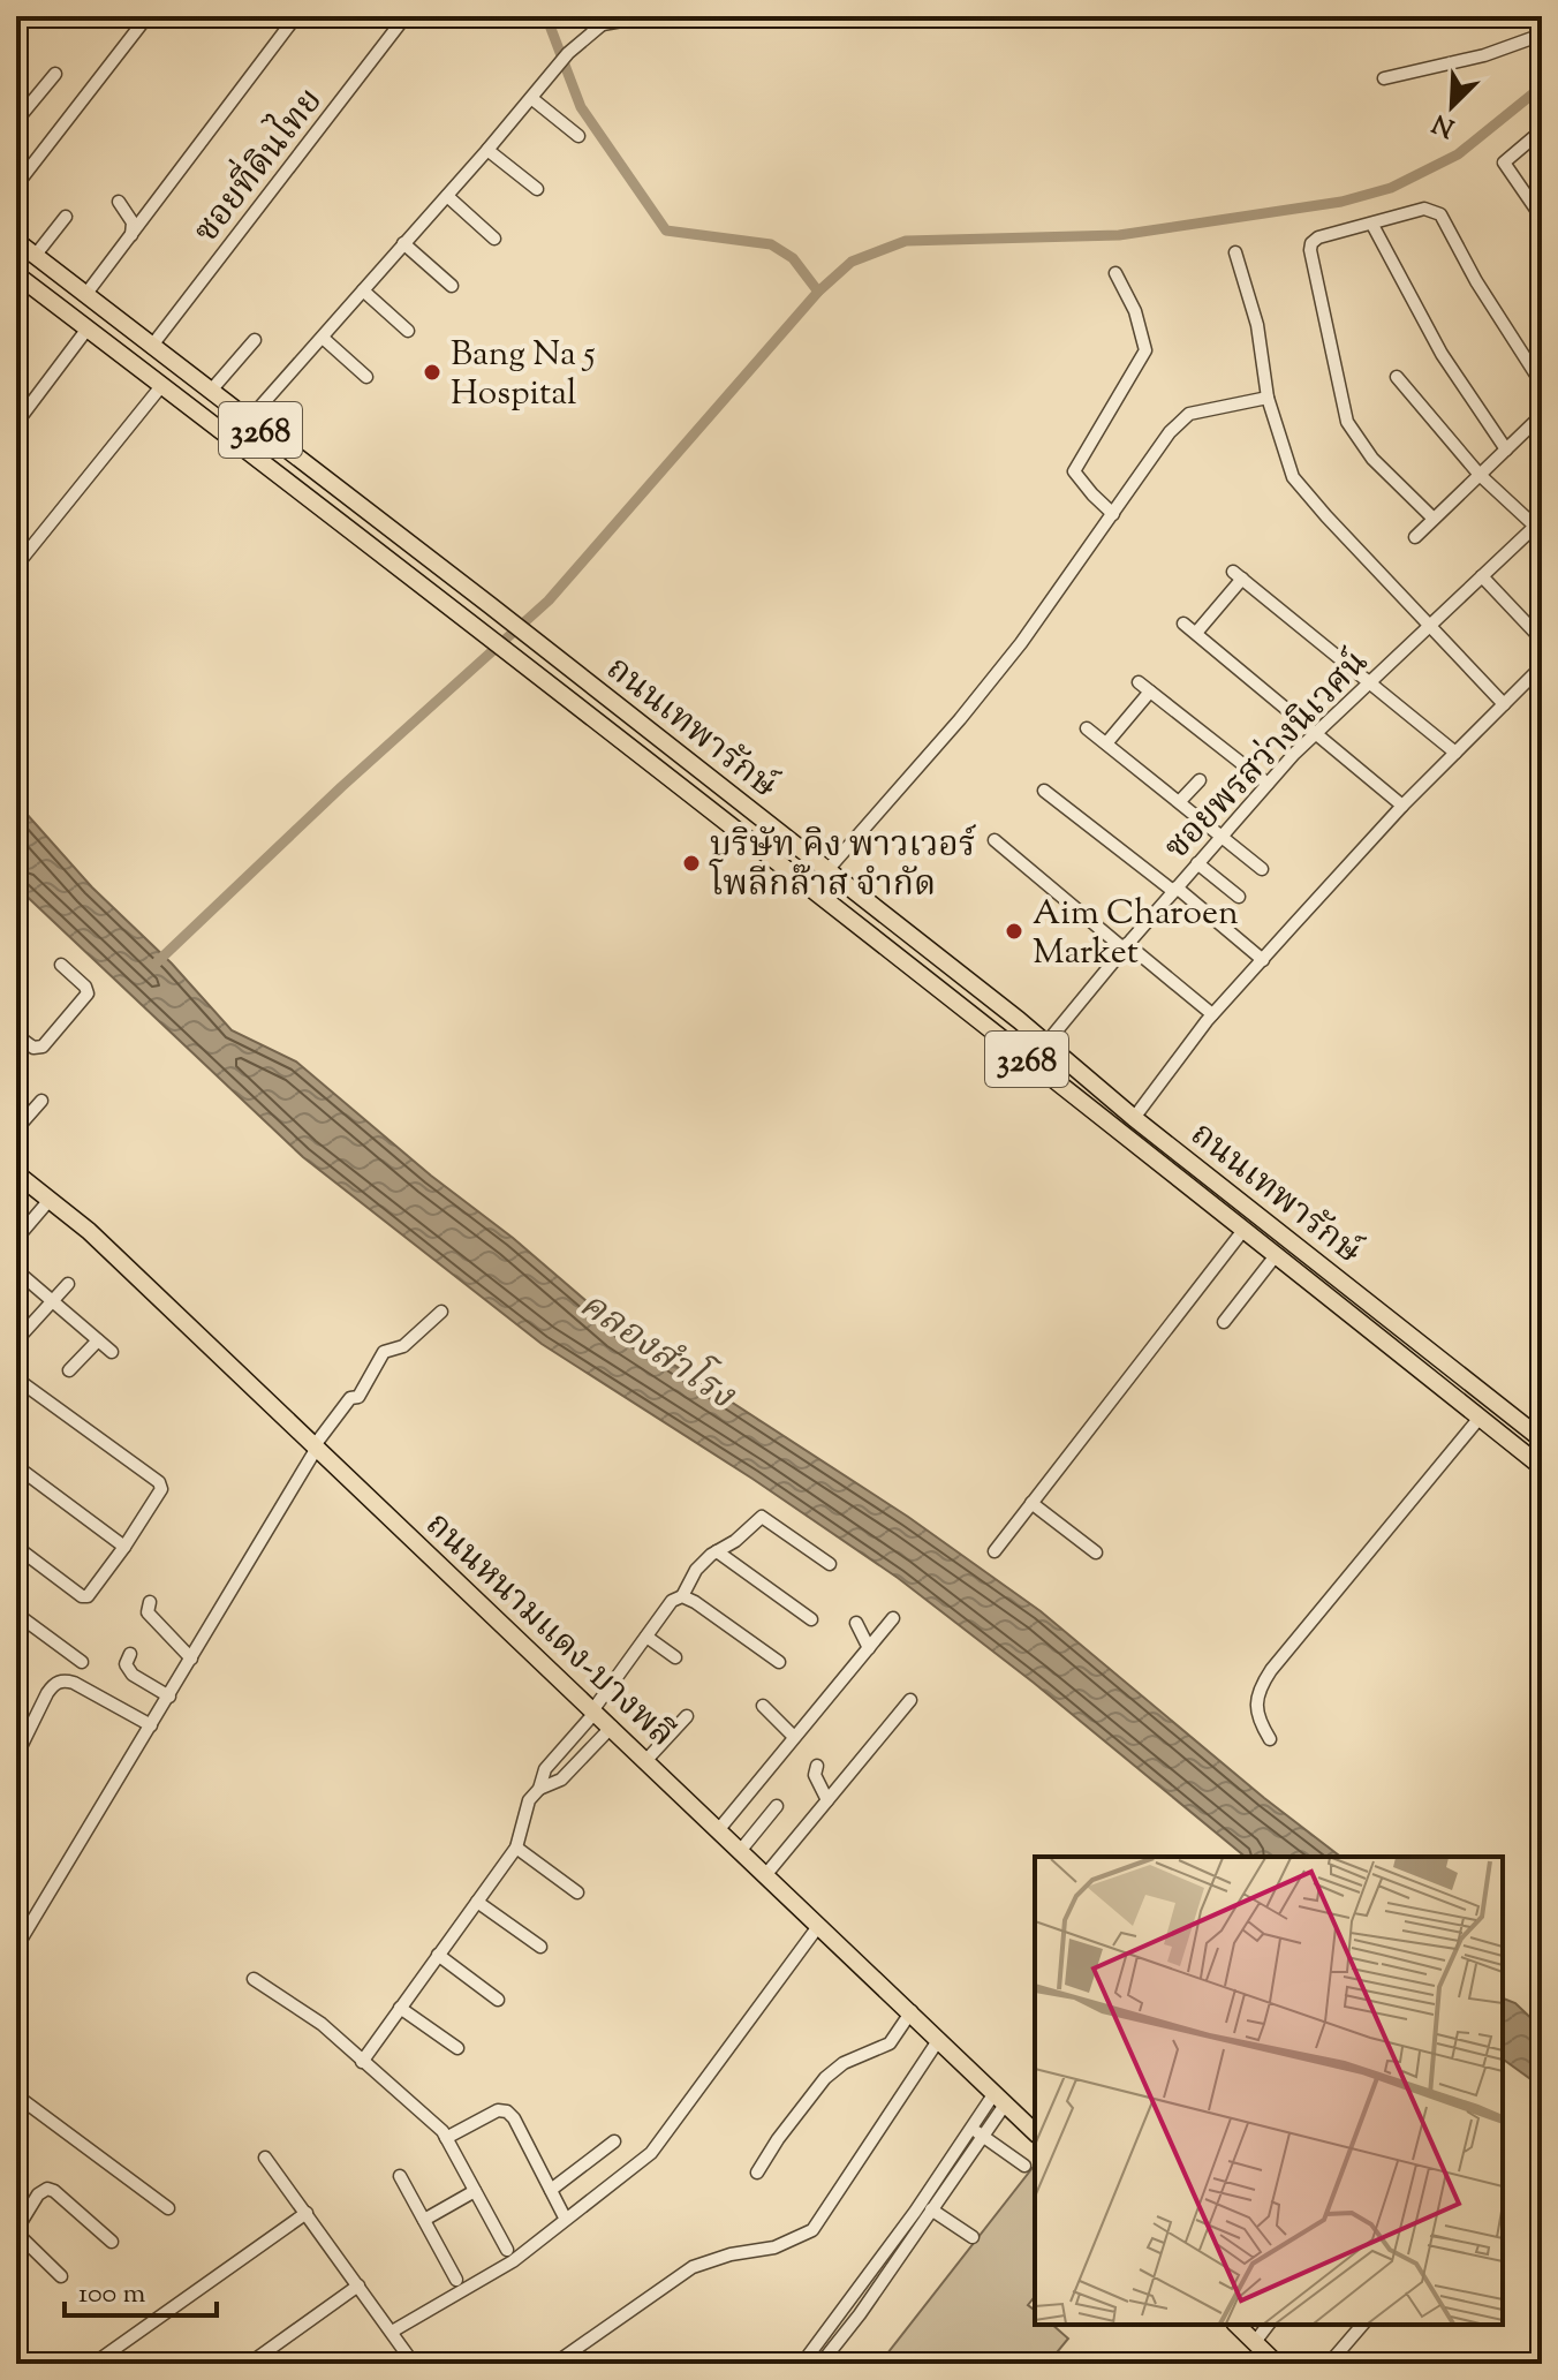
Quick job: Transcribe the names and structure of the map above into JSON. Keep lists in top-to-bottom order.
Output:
{
  "streets": {
    "main road": ["3268", "ถนนเทพารักษ์", "ถนนหนามแดง-บางพลี"],
    "street": ["ซอยที่ดินไทย", "ซอยพรสว่างนิเวศน์"]
  },
  "crossings": [
    ["ซอยที่ดินไทย", "ถนนเทพารักษ์"],
    ["ถนนเทพารักษ์", "ซอยพรสว่างนิเวศน์"]
  ],
  "water": ["คลองสำโรง"],
  "places": ["Bang Na 5 Hospital", "บริษัท คิง พาวเวอร์ โพลีกล๊าส จำกัด", "Aim Charoen Market"],
  "scale_bar": "100 m",
  "north": "bottom left"
}
